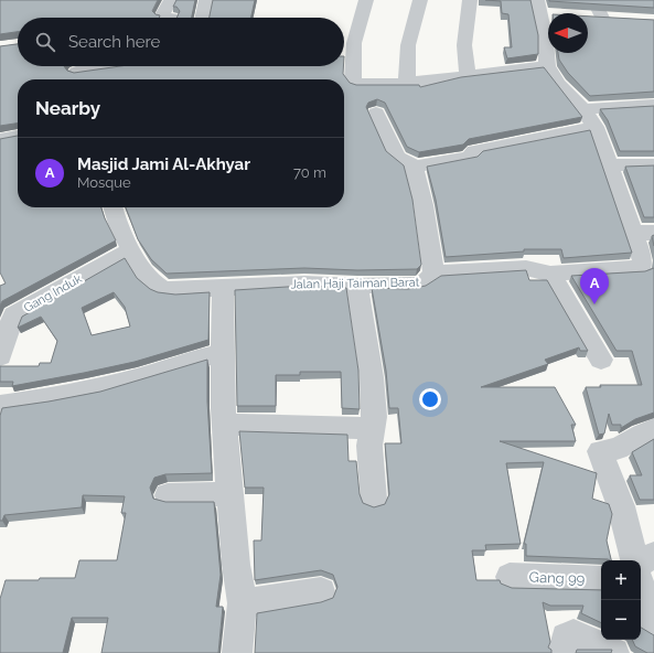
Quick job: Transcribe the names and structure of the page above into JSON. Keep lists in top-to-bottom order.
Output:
{
  "streets": {
    "street": ["Jalan Haji Taiman Barat", "Gang Induk", "Gang 99"]
  },
  "crossings": [
    ["Jalan Haji Taiman Barat", "Gang Induk"]
  ],
  "north": "left",
  "page": {
    "search": "Search here",
    "heading": "Nearby",
    "list": [
      {
        "mark": "A",
        "name": "Masjid Jami Al-Akhyar",
        "note": "Mosque",
        "value": "70 m"
      }
    ],
    "pins": "A",
    "map_buttons": ["+", "−"]
  }
}
